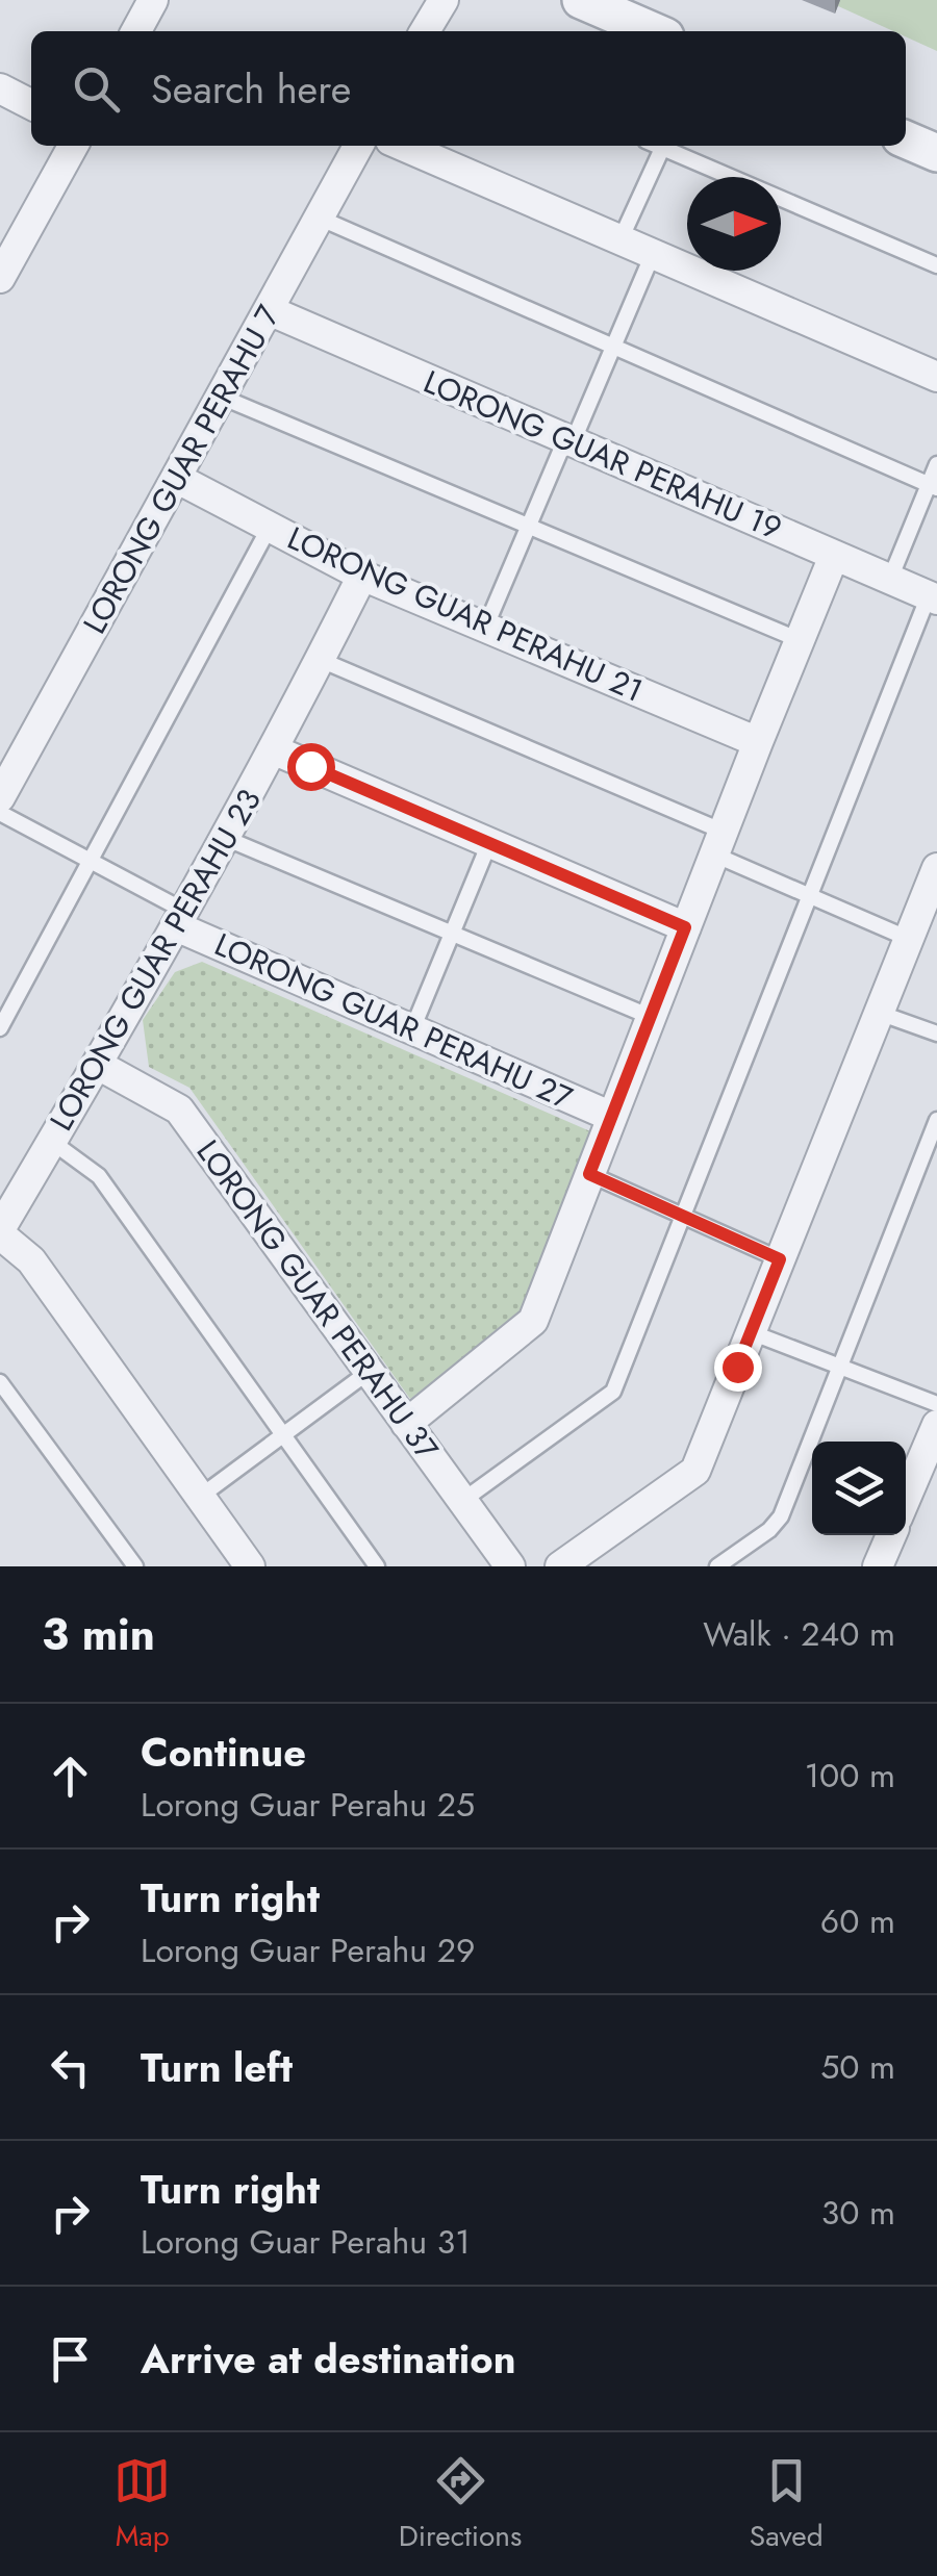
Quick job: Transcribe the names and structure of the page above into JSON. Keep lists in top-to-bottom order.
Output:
{
  "streets": {
    "street": [
      "LORONG GUAR PERAHU 19",
      "LORONG GUAR PERAHU 7",
      "LORONG GUAR PERAHU 21",
      "LORONG GUAR PERAHU 23",
      "LORONG GUAR PERAHU 27",
      "LORONG GUAR PERAHU 37"
    ]
  },
  "crossings": [
    ["LORONG GUAR PERAHU 19", "LORONG GUAR PERAHU 7"],
    ["LORONG GUAR PERAHU 7", "LORONG GUAR PERAHU 21"],
    ["LORONG GUAR PERAHU 21", "LORONG GUAR PERAHU 23"],
    ["LORONG GUAR PERAHU 23", "LORONG GUAR PERAHU 27"],
    ["LORONG GUAR PERAHU 23", "LORONG GUAR PERAHU 37"]
  ],
  "north": "right",
  "page": {
    "search": "Search here",
    "heading": ["3 min", "Walk · 240 m"],
    "list": [
      ["Continue", "Lorong Guar Perahu 25", "100 m"],
      ["Turn right", "Lorong Guar Perahu 29", "60 m"],
      ["Turn left", "50 m"],
      ["Turn right", "Lorong Guar Perahu 31", "30 m"],
      "Arrive at destination"
    ],
    "nav": ["Map", "Directions", "Saved"]
  }
}
